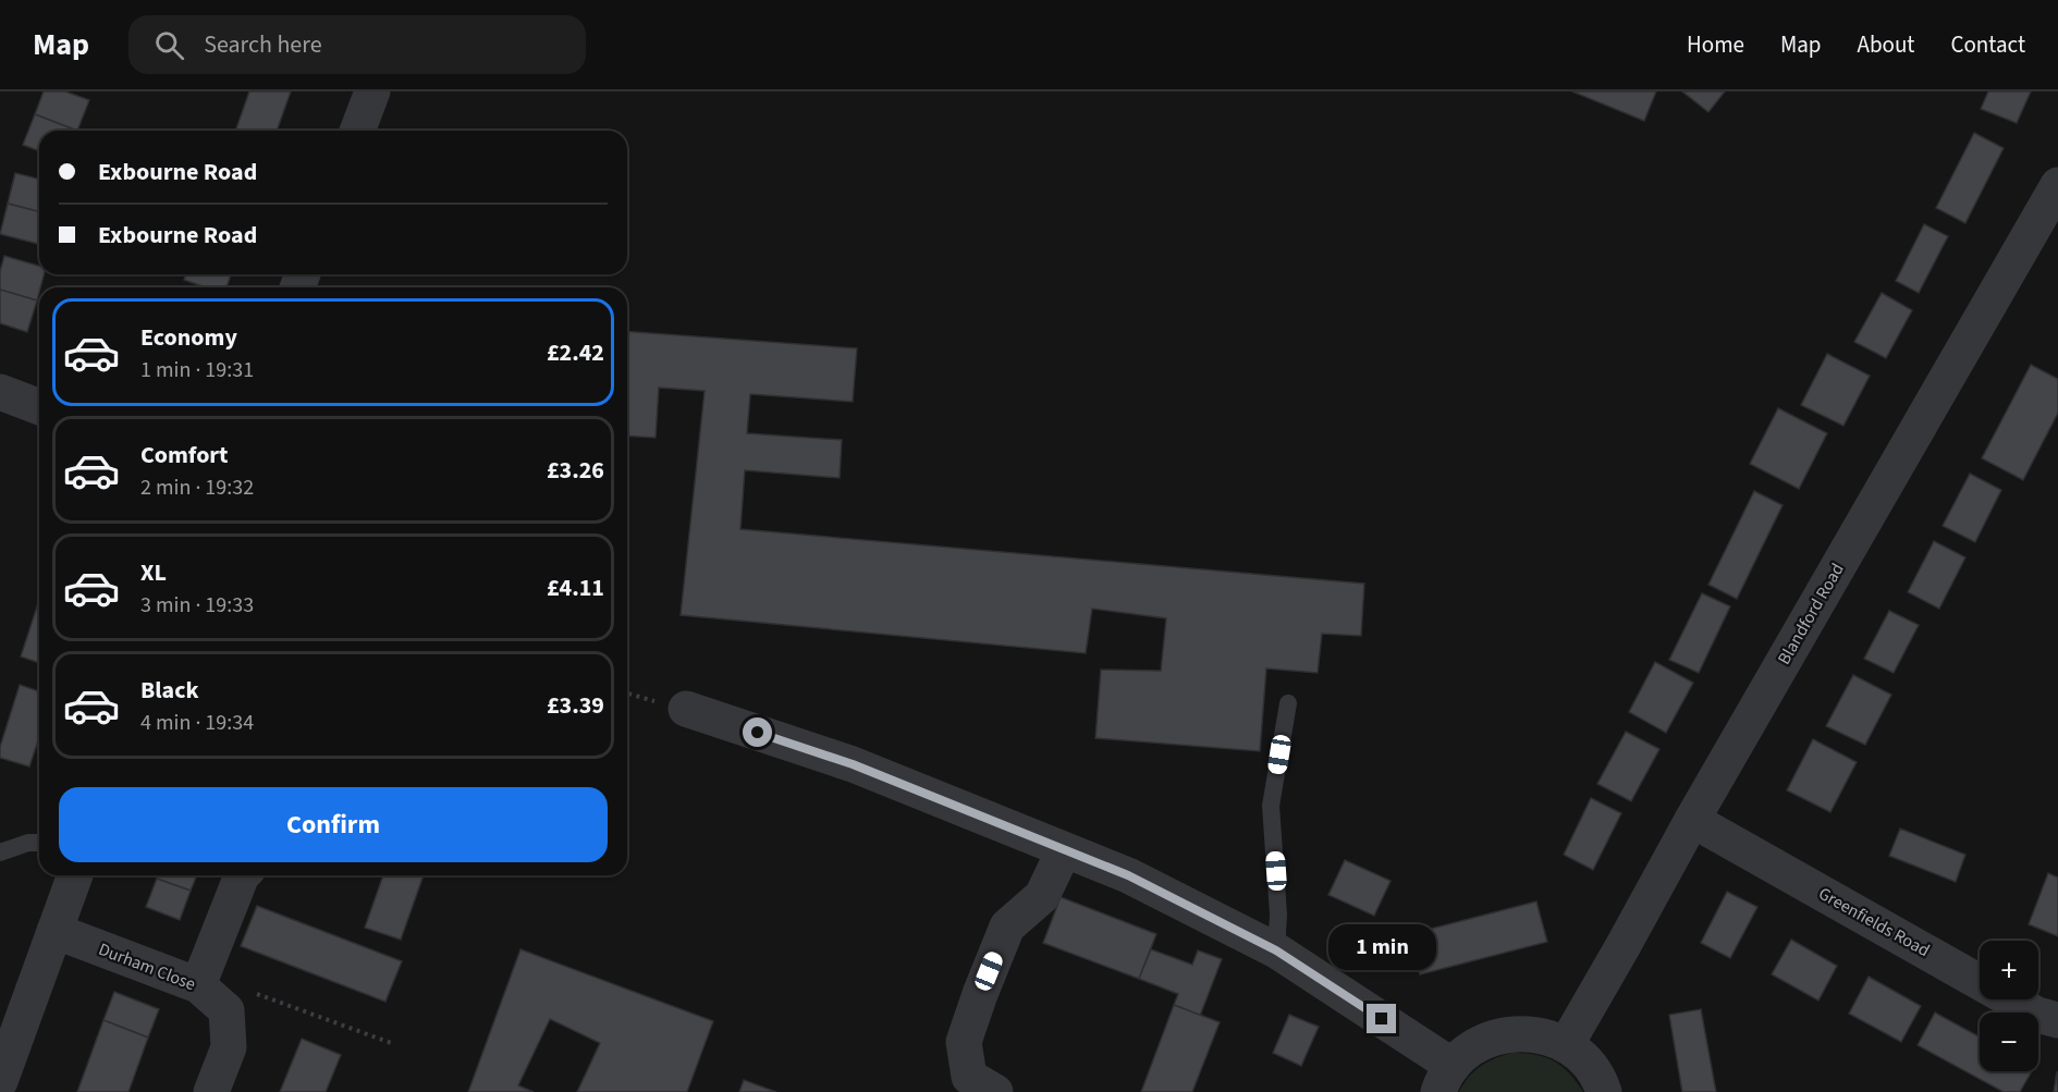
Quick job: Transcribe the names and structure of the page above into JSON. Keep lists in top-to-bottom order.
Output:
{
  "streets": {
    "street": ["Blandford Road", "Greenfields Road", "Durham Close"]
  },
  "crossings": [
    ["Blandford Road", "Greenfields Road"]
  ],
  "page": {
    "header": "Map",
    "search": "Search here",
    "nav": [
      "Home",
      "Map",
      "About",
      "Contact"
    ],
    "banner": ["Exbourne Road", "Exbourne Road"],
    "list": [
      {
        "name": "Economy",
        "note": "1 min · 19:31",
        "value": "£2.42"
      },
      {
        "name": "Comfort",
        "note": "2 min · 19:32",
        "value": "£3.26"
      },
      {
        "name": "XL",
        "note": "3 min · 19:33",
        "value": "£4.11"
      },
      {
        "name": "Black",
        "note": "4 min · 19:34",
        "value": "£3.39"
      }
    ],
    "buttons": "Confirm",
    "bubble": "1 min",
    "map_buttons": ["+", "−"]
  }
}
